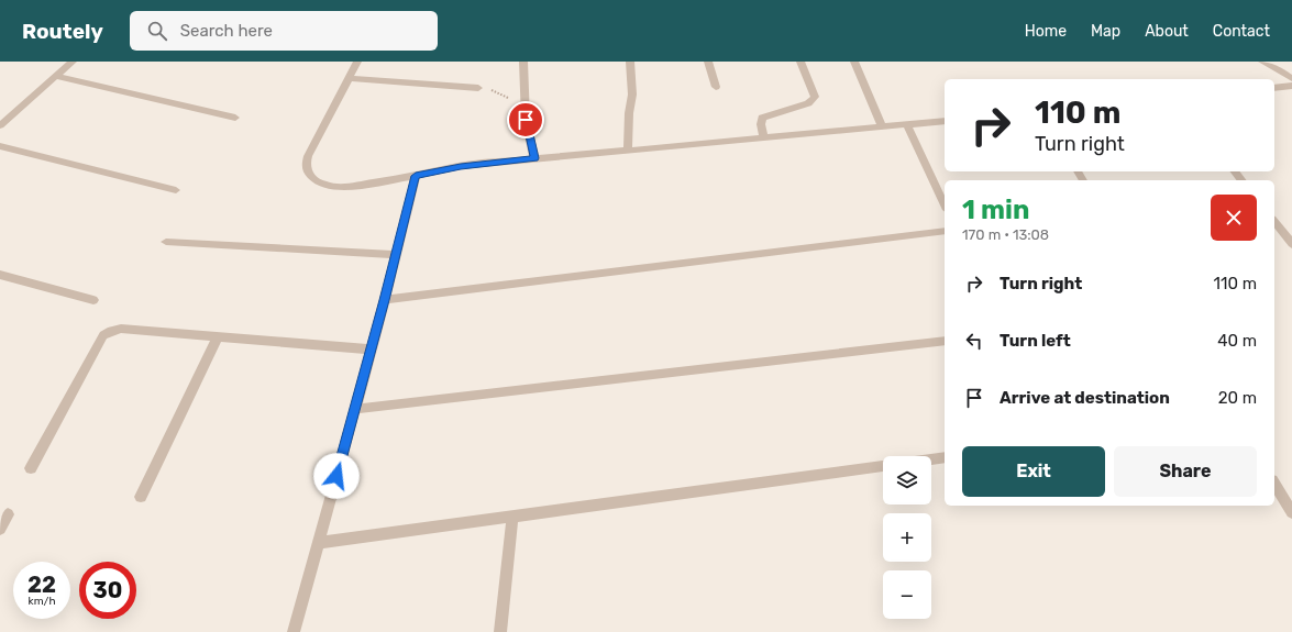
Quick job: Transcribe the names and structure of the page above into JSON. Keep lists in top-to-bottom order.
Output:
{
  "page": {
    "header": "Routely",
    "search": "Search here",
    "nav": [
      "Home",
      "Map",
      "About",
      "Contact"
    ],
    "turn": ["110 m", "Turn right"],
    "heading": ["1 min", "170 m · 13:08"],
    "list": [
      {
        "name": "Turn right",
        "value": "110 m"
      },
      {
        "name": "Turn left",
        "value": "40 m"
      },
      {
        "name": "Arrive at destination",
        "value": "20 m"
      }
    ],
    "buttons": ["Exit", "Share"],
    "map_buttons": ["+", "−"],
    "speed": "22 km/h",
    "limit": "30"
  }
}
